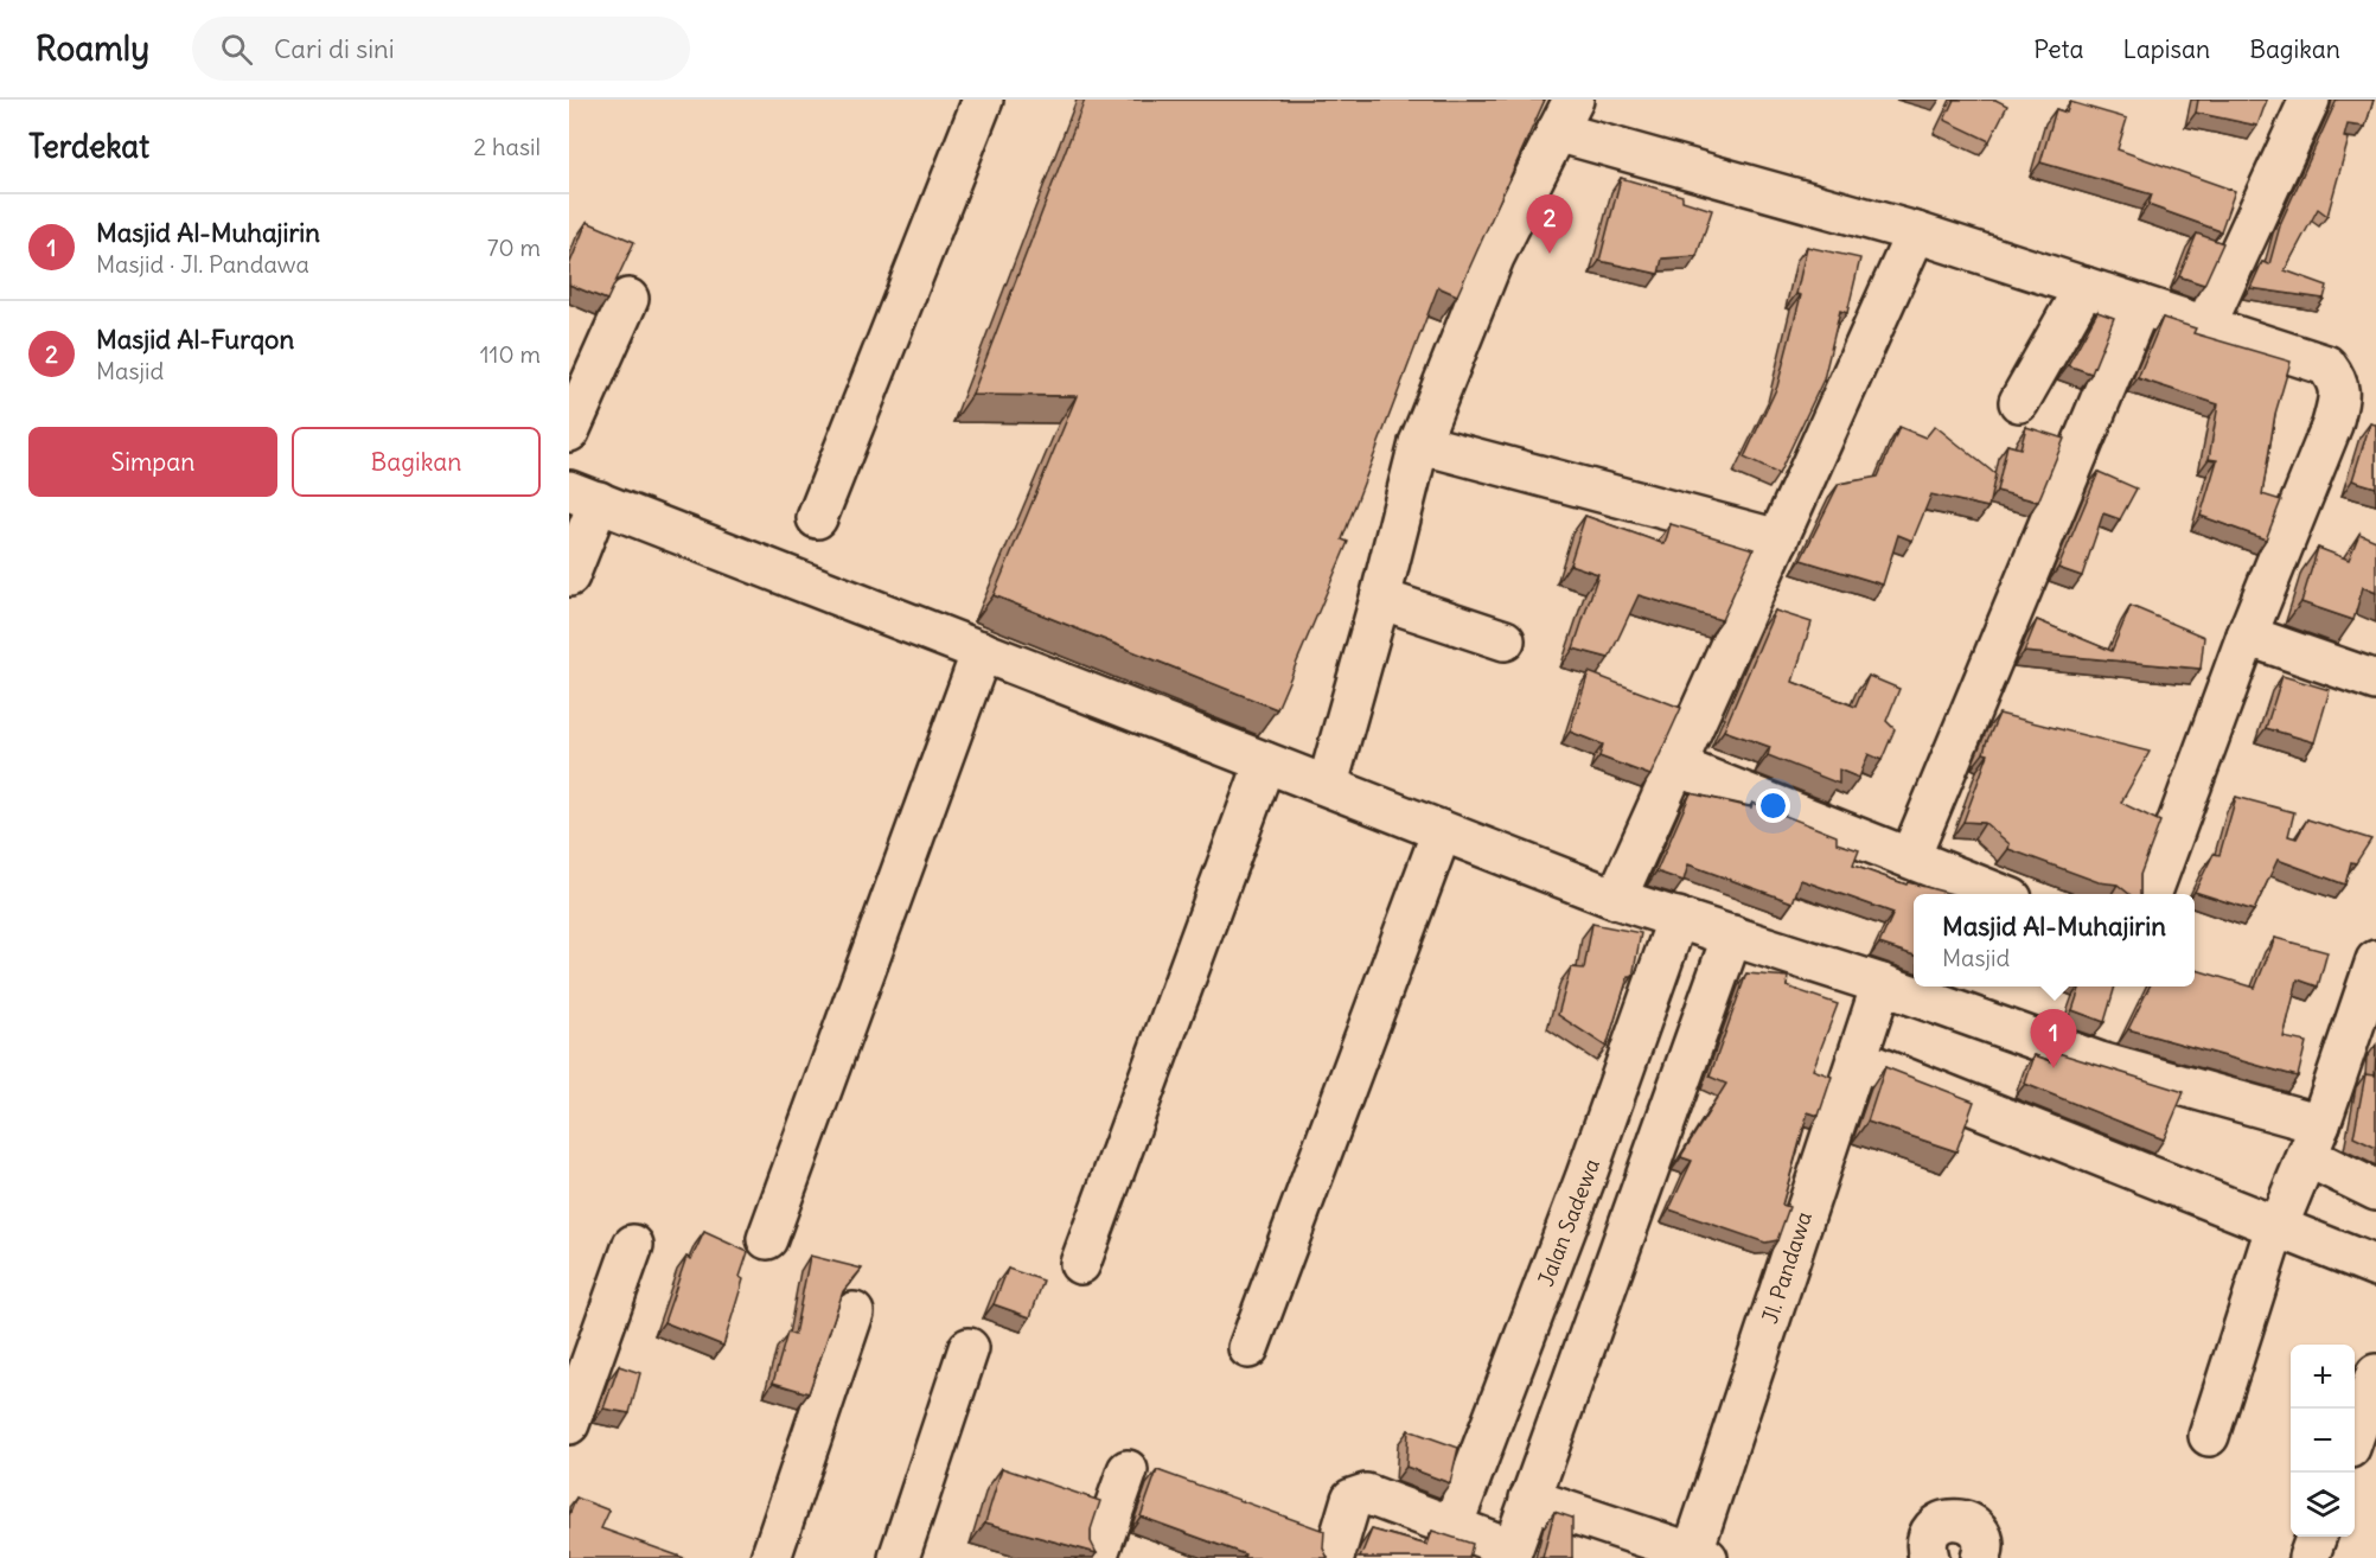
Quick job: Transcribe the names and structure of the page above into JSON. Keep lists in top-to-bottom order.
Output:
{
  "streets": {
    "street": ["Jalan Sadewa", "Jl. Pandawa"]
  },
  "page": {
    "header": "Roamly",
    "search": "Cari di sini",
    "nav": ["Peta", "Lapisan", "Bagikan"],
    "heading": ["Terdekat", "2 hasil"],
    "list": [
      {
        "mark": "1",
        "name": "Masjid Al-Muhajirin",
        "note": "Masjid · Jl. Pandawa",
        "value": "70 m"
      },
      {
        "mark": "2",
        "name": "Masjid Al-Furqon",
        "note": "Masjid",
        "value": "110 m"
      }
    ],
    "pins": ["2", "1"],
    "buttons": ["Simpan", "Bagikan"],
    "popup": ["Masjid Al-Muhajirin", "Masjid"],
    "map_buttons": ["+", "−"]
  }
}
